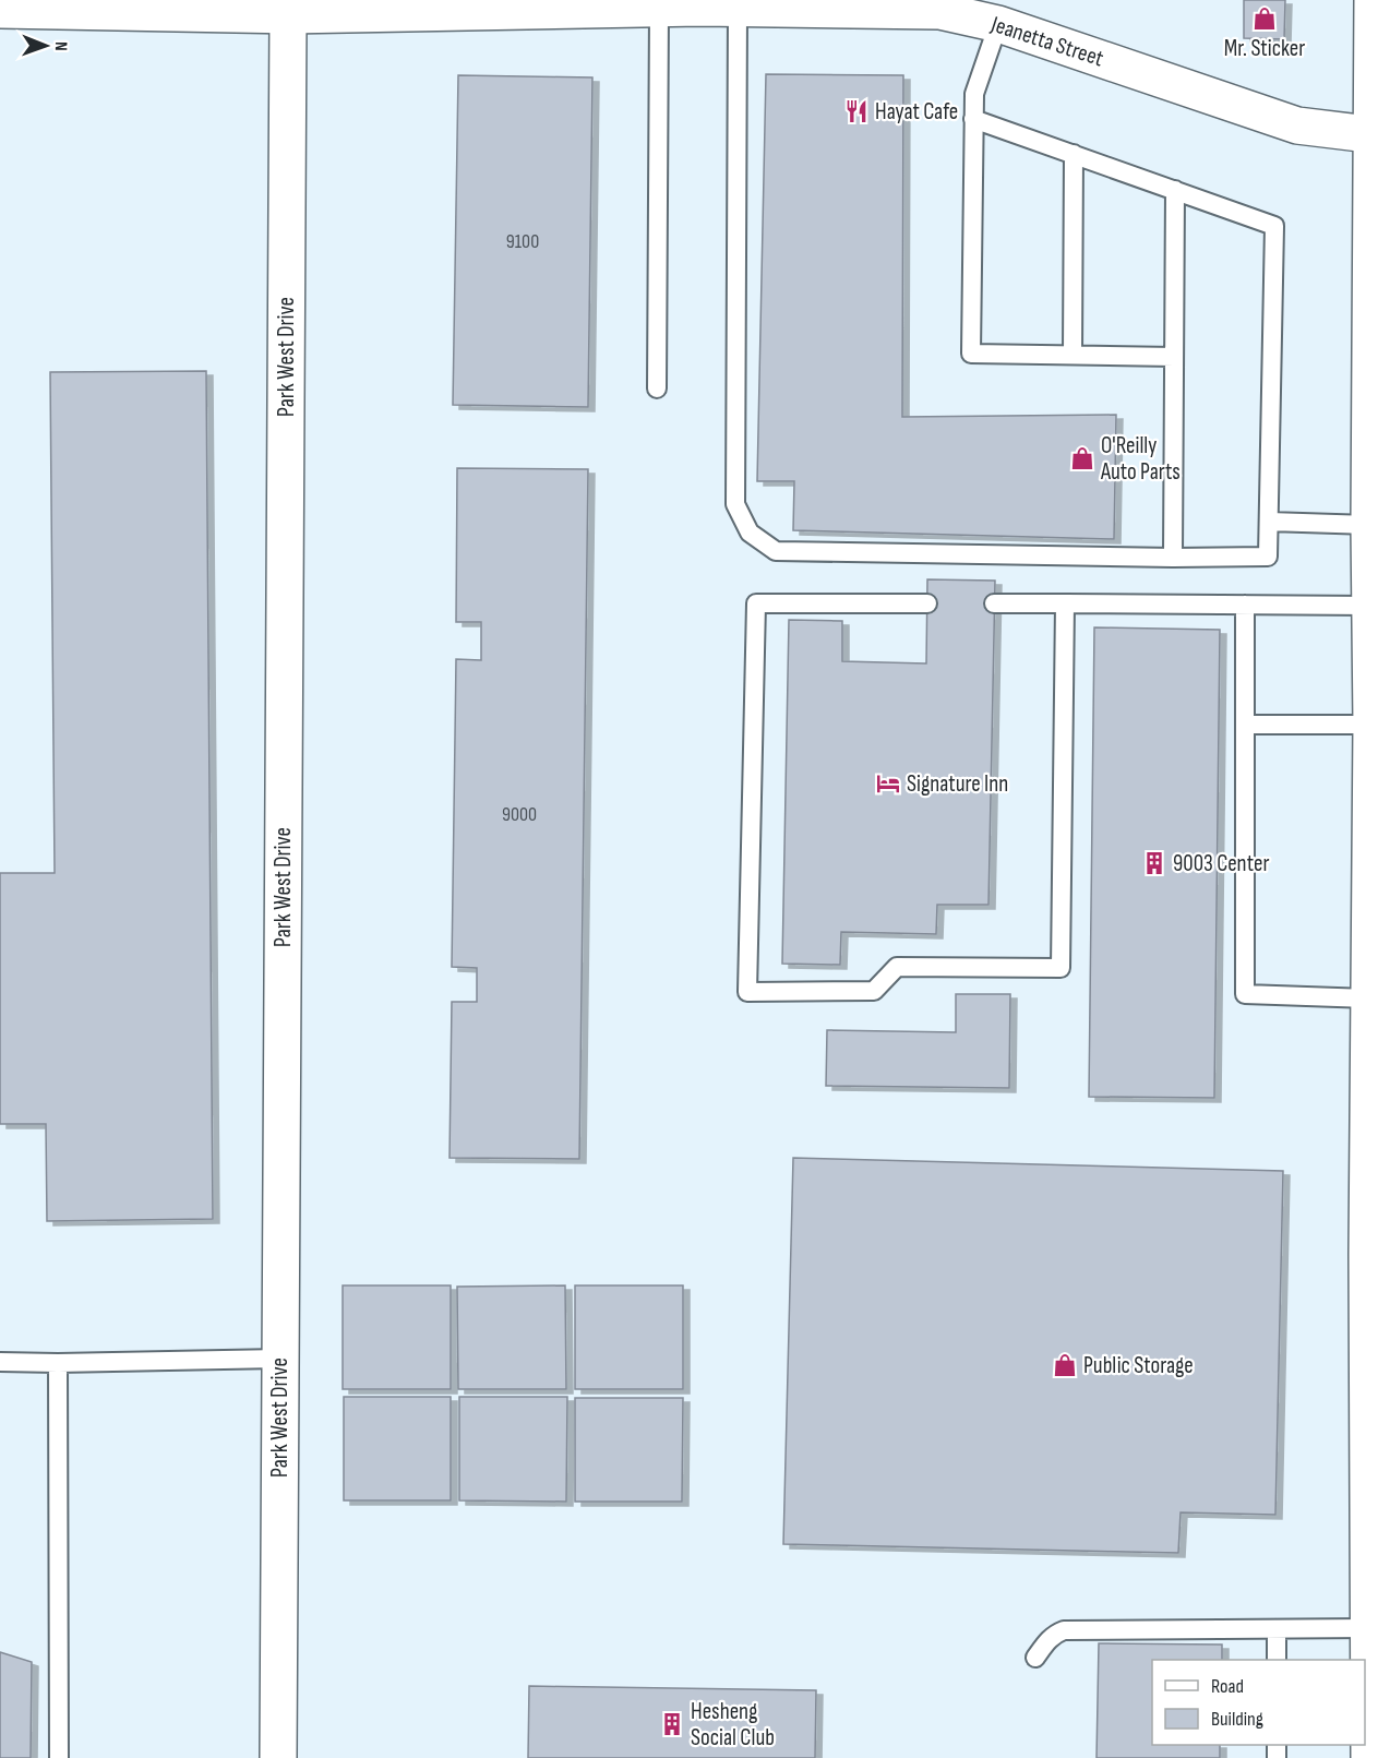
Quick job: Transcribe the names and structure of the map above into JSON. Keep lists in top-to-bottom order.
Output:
{
  "streets": {
    "street": ["Jeanetta Street", "Park West Drive"]
  },
  "crossings": [
    ["Jeanetta Street", "Park West Drive"]
  ],
  "places": {
    "shop": ["Mr. Sticker", "O'Reilly Auto Parts", "Public Storage"],
    "restaurant": ["Hayat Cafe"],
    "hotel": ["Signature Inn"],
    "building": ["9003 Center", "Hesheng Social Club"]
  },
  "house_numbers": ["9100", "9000"],
  "legend": ["Road", "Building"],
  "north": "right"
}
